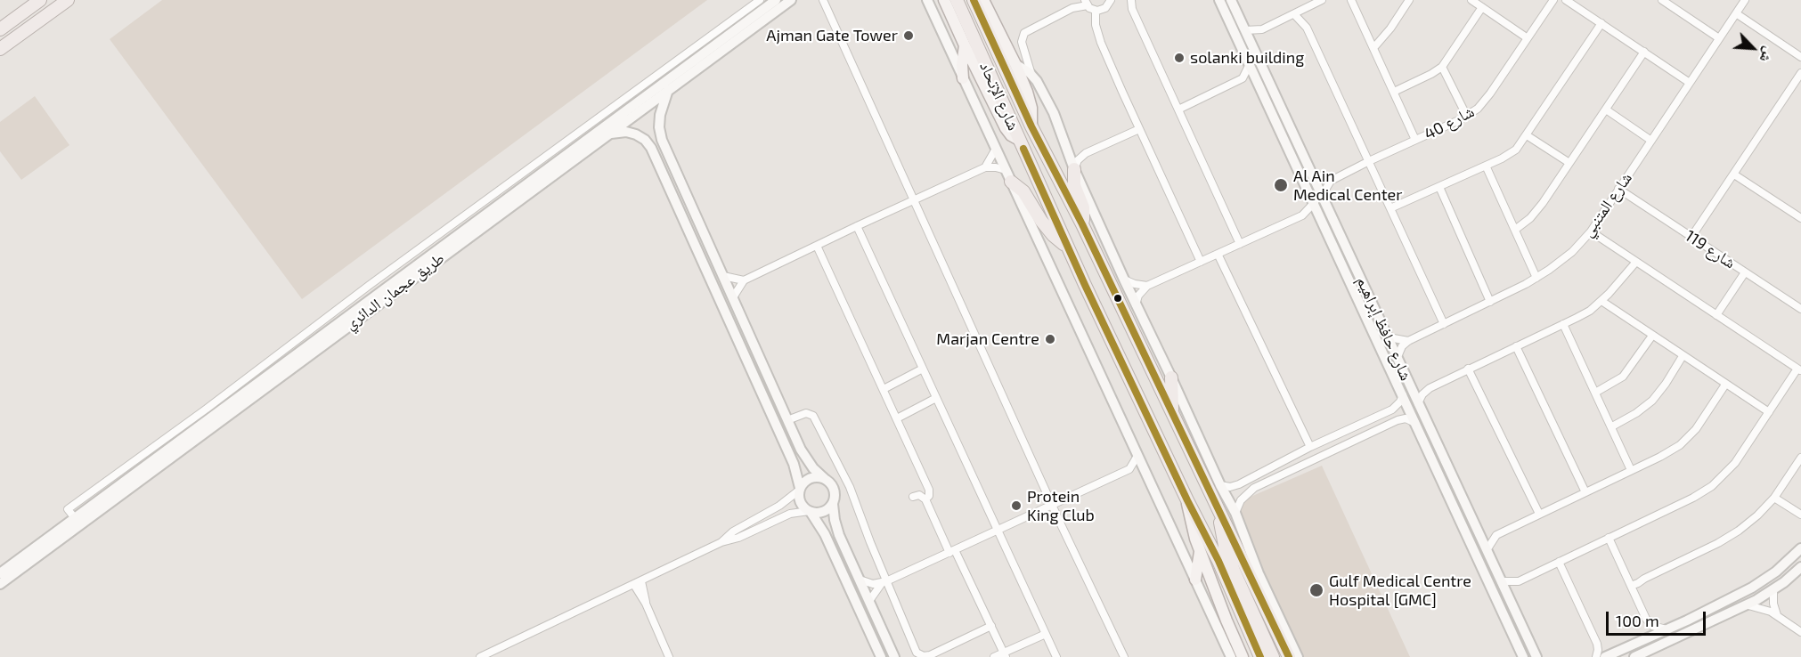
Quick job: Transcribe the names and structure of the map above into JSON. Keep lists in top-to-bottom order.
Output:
{
  "streets": {
    "highway": ["شارع الإتحاد"],
    "main road": ["طريق عجمان الدائري", "شارع حافظ إبراهيم"],
    "street": ["شارع 40", "شارع المتنبي", "شارع 119"]
  },
  "crossings": [
    ["شارع المتنبي", "شارع 119"]
  ],
  "places": [
    "Ajman Gate Tower",
    "solanki building",
    "Al Ain Medical Center",
    "Marjan Centre",
    "Protein King Club",
    "Gulf Medical Centre Hospital [GMC]"
  ],
  "scale_bar": "100 m",
  "north": "bottom right"
}
